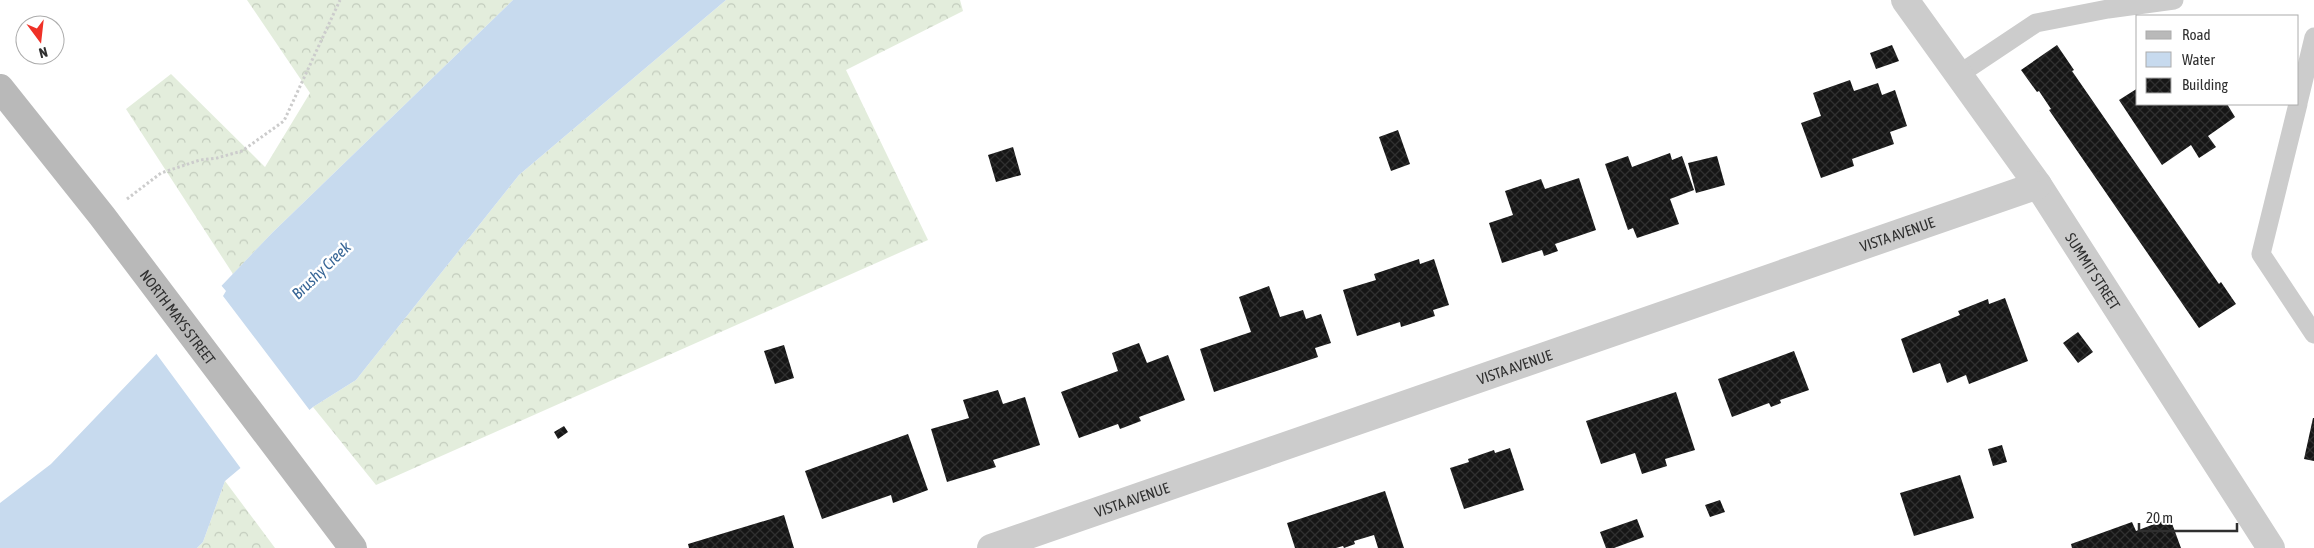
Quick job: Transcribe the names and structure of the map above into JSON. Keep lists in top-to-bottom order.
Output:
{
  "streets": {
    "main road": ["NORTH MAYS STREET"],
    "street": ["VISTA AVENUE", "SUMMIT STREET"]
  },
  "crossings": [
    ["VISTA AVENUE", "SUMMIT STREET"]
  ],
  "water": ["Brushy Creek"],
  "legend": ["Road", "Water", "Building"],
  "scale_bar": "20 m",
  "north": "bottom"
}
